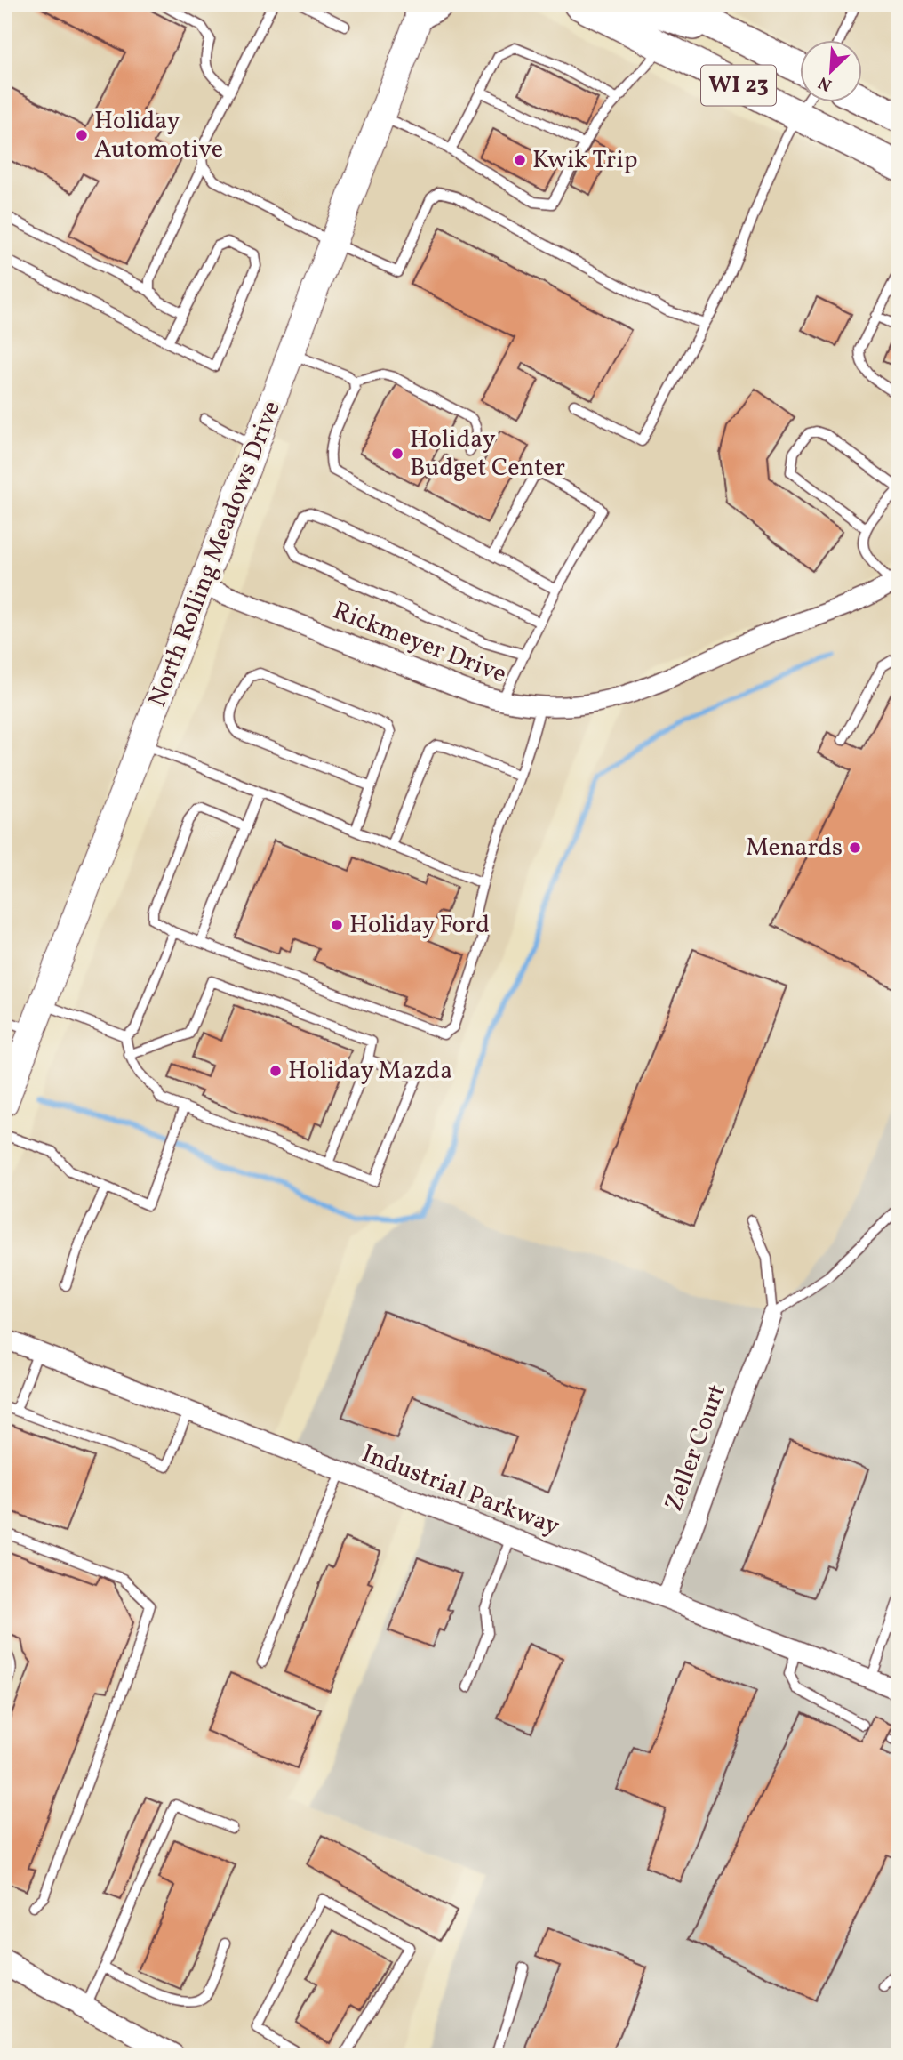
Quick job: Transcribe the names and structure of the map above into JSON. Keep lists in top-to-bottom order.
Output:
{
  "streets": {
    "main road": ["WI 23", "North Rolling Meadows Drive"],
    "street": ["Rickmeyer Drive", "Zeller Court", "Industrial Parkway"]
  },
  "crossings": [
    ["North Rolling Meadows Drive", "Rickmeyer Drive"],
    ["Zeller Court", "Industrial Parkway"]
  ],
  "places": [
    "Holiday Automotive",
    "Kwik Trip",
    "Holiday Budget Center",
    "Menards",
    "Holiday Ford",
    "Holiday Mazda"
  ],
  "north": "bottom left"
}
